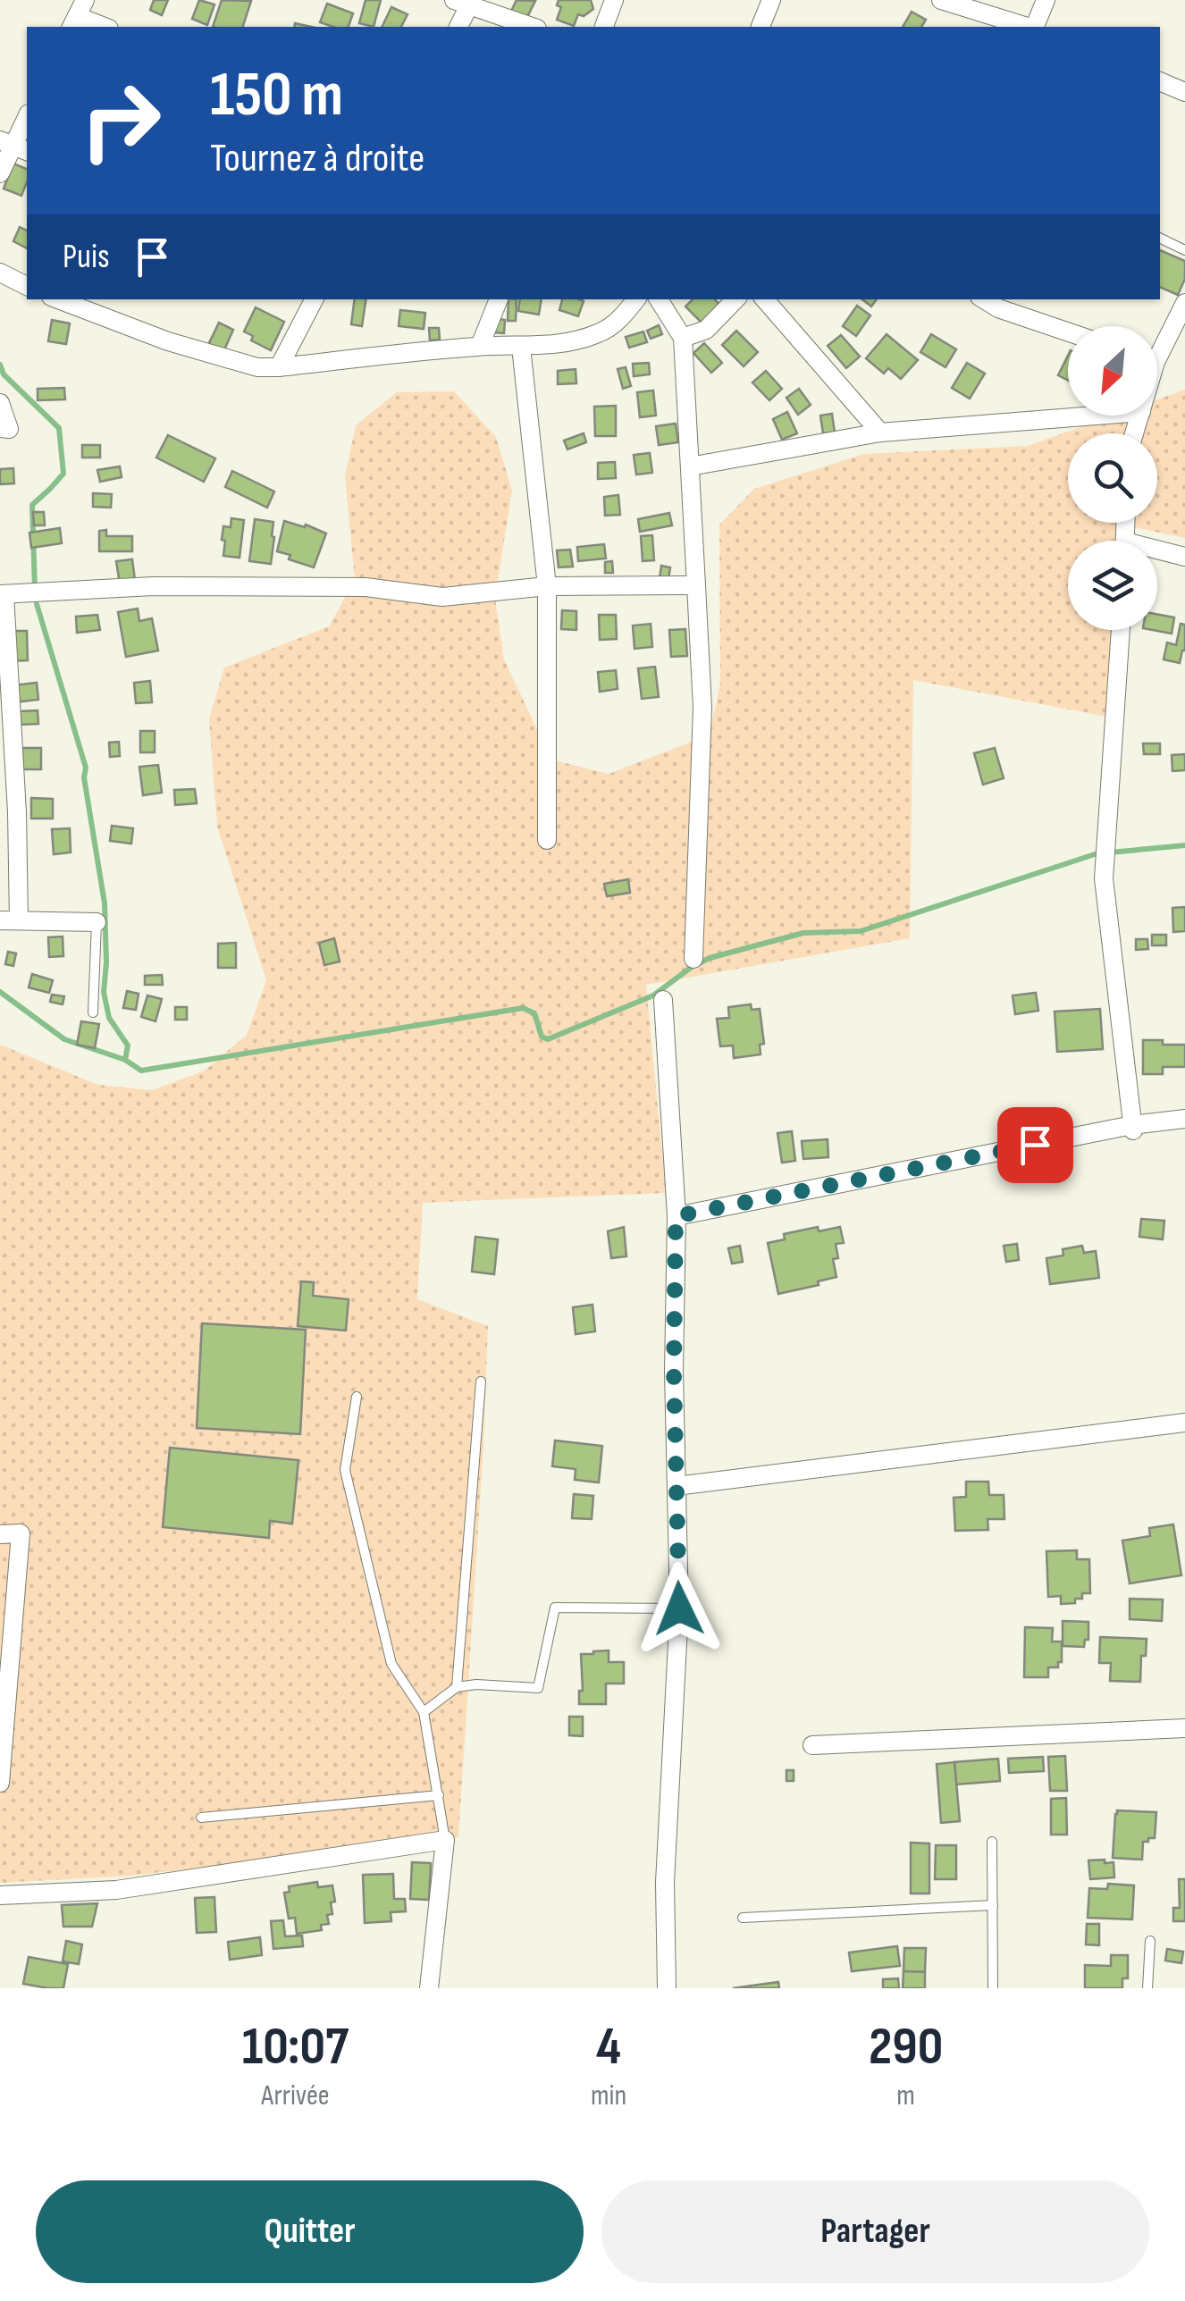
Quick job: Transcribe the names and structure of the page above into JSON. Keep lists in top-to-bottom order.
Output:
{
  "north": "bottom left",
  "page": {
    "turn": ["150 m", "Tournez à droite"],
    "then": "Puis",
    "eta": [
      "10:07",
      "Arrivée",
      "4",
      "min",
      "290",
      "m"
    ],
    "buttons": ["Quitter", "Partager"]
  }
}
